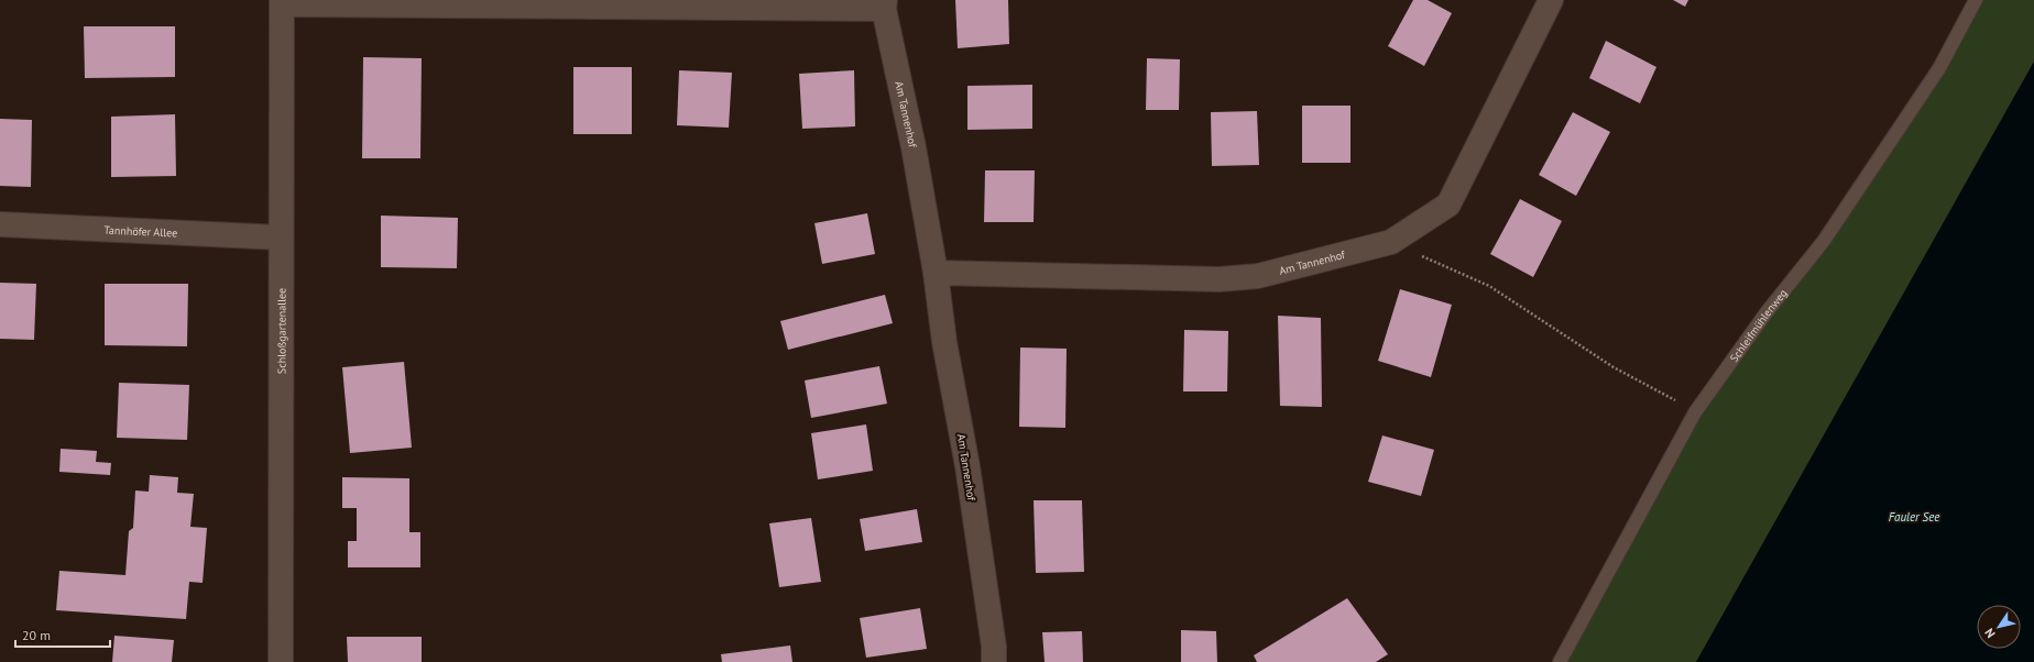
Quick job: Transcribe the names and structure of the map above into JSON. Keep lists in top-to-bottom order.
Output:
{
  "streets": {
    "street": ["Am Tannenhof", "Tannhöfer Allee", "Schloßgartenallee"],
    "lane": ["Schleifmühlenweg"]
  },
  "crossings": [
    ["Am Tannenhof", "Schloßgartenallee"],
    ["Tannhöfer Allee", "Schloßgartenallee"]
  ],
  "water": ["Fauler See"],
  "scale_bar": "20 m",
  "north": "bottom left"
}
